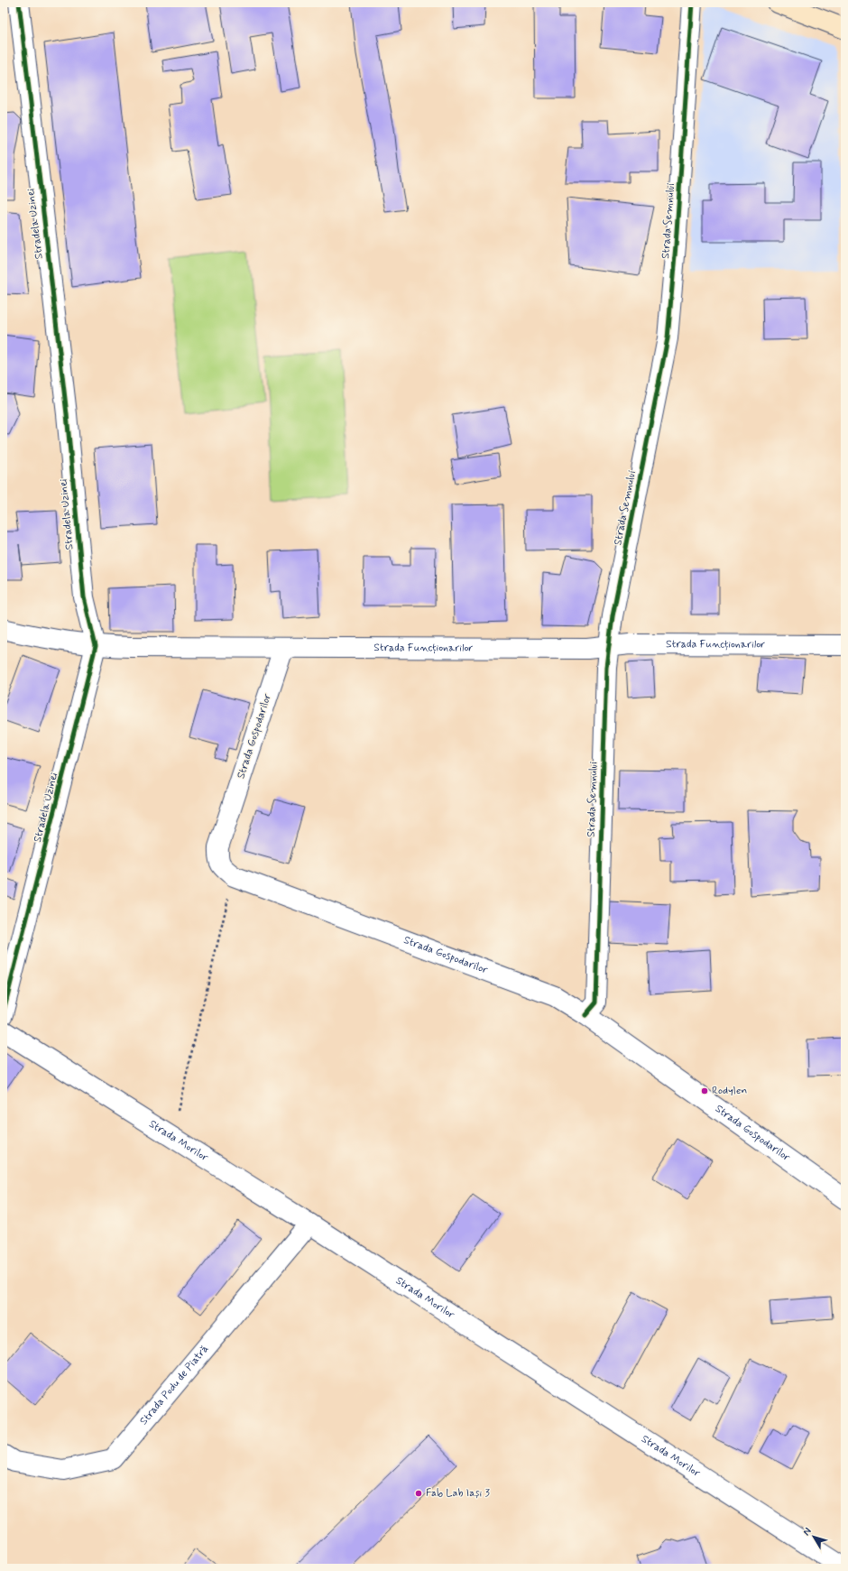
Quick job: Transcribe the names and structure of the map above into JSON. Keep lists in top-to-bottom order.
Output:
{
  "streets": {
    "street": [
      "Strada Semnului",
      "Stradela Uzinei",
      "Strada Funcționarilor",
      "Strada Gospodarilor",
      "Strada Morilor",
      "Strada Podu de Piatră"
    ]
  },
  "crossings": [
    ["Strada Semnului", "Strada Funcționarilor"],
    ["Strada Semnului", "Strada Gospodarilor"],
    ["Stradela Uzinei", "Strada Funcționarilor"],
    ["Strada Funcționarilor", "Strada Gospodarilor"],
    ["Strada Morilor", "Strada Podu de Piatră"]
  ],
  "places": ["Rodylen", "Fab Lab Iași 3"],
  "north": "top left"
}
